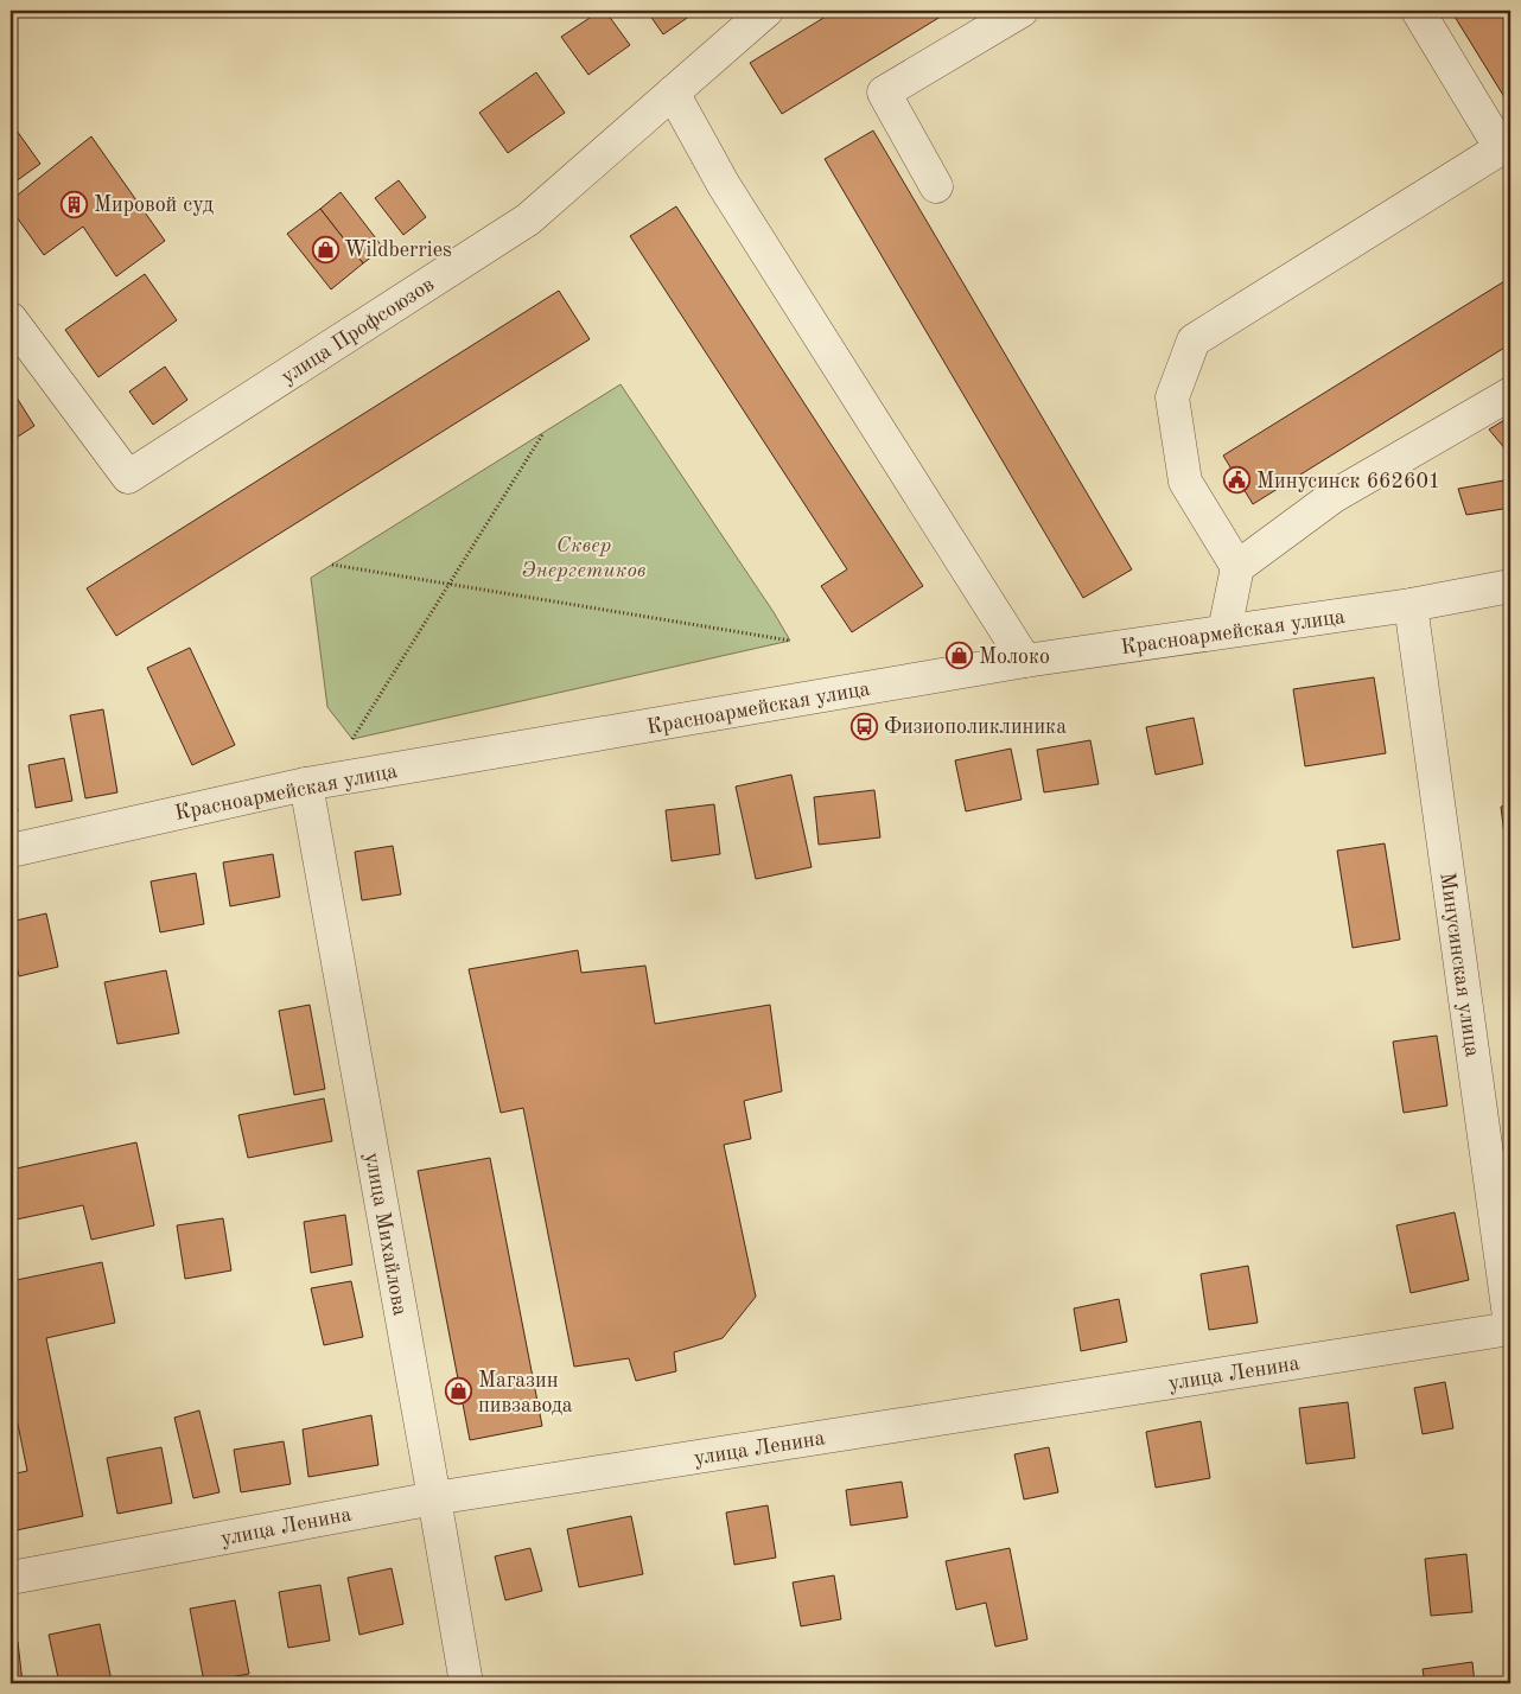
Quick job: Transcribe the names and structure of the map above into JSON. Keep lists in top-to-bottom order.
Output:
{
  "streets": {
    "street": [
      "улица Профсоюзов",
      "Красноармейская улица",
      "Минусинская улица",
      "улица Михайлова",
      "улица Ленина"
    ]
  },
  "crossings": [
    ["Красноармейская улица", "Минусинская улица"],
    ["Красноармейская улица", "улица Михайлова"],
    ["Минусинская улица", "улица Ленина"],
    ["улица Михайлова", "улица Ленина"]
  ],
  "parks": ["Сквер Энергетиков"],
  "places": {
    "building": ["Мировой суд"],
    "shop": ["Wildberries", "Молоко", "Магазин пивзавода"],
    "public building": ["Минусинск 662601"],
    "bus stop": ["Физиополиклиника"]
  }
}
